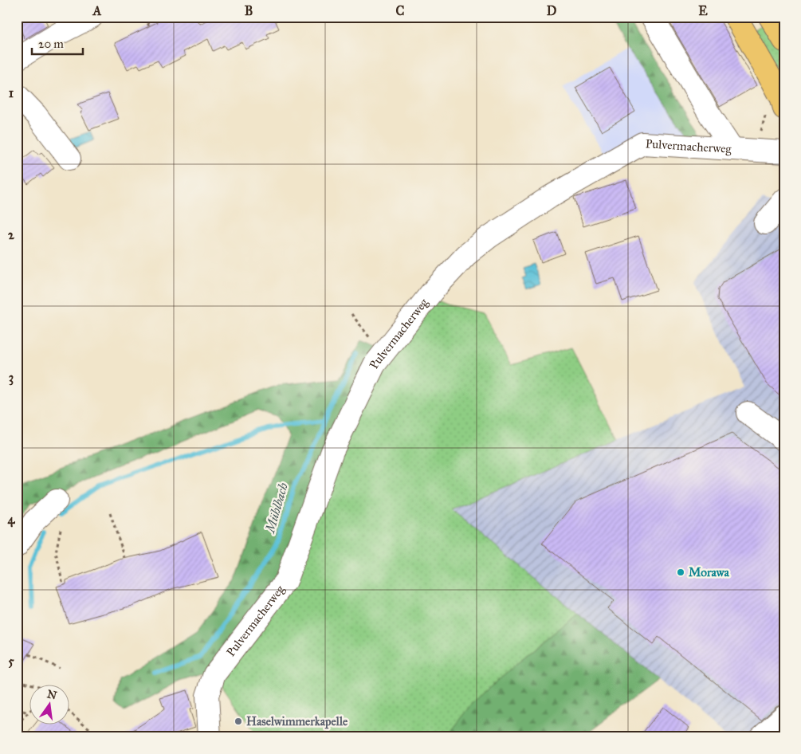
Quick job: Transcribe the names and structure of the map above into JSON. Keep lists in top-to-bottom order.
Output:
{
  "streets": {
    "street": ["Pulvermacherweg"]
  },
  "water": ["Mühlbach"],
  "places": ["Morawa", "Haselwimmerkapelle"],
  "scale_bar": "20 m",
  "north": "top",
  "grid": {
    "columns": [
      "A",
      "B",
      "C",
      "D",
      "E"
    ],
    "rows": [
      "1",
      "2",
      "3",
      "4",
      "5"
    ]
  }
}
